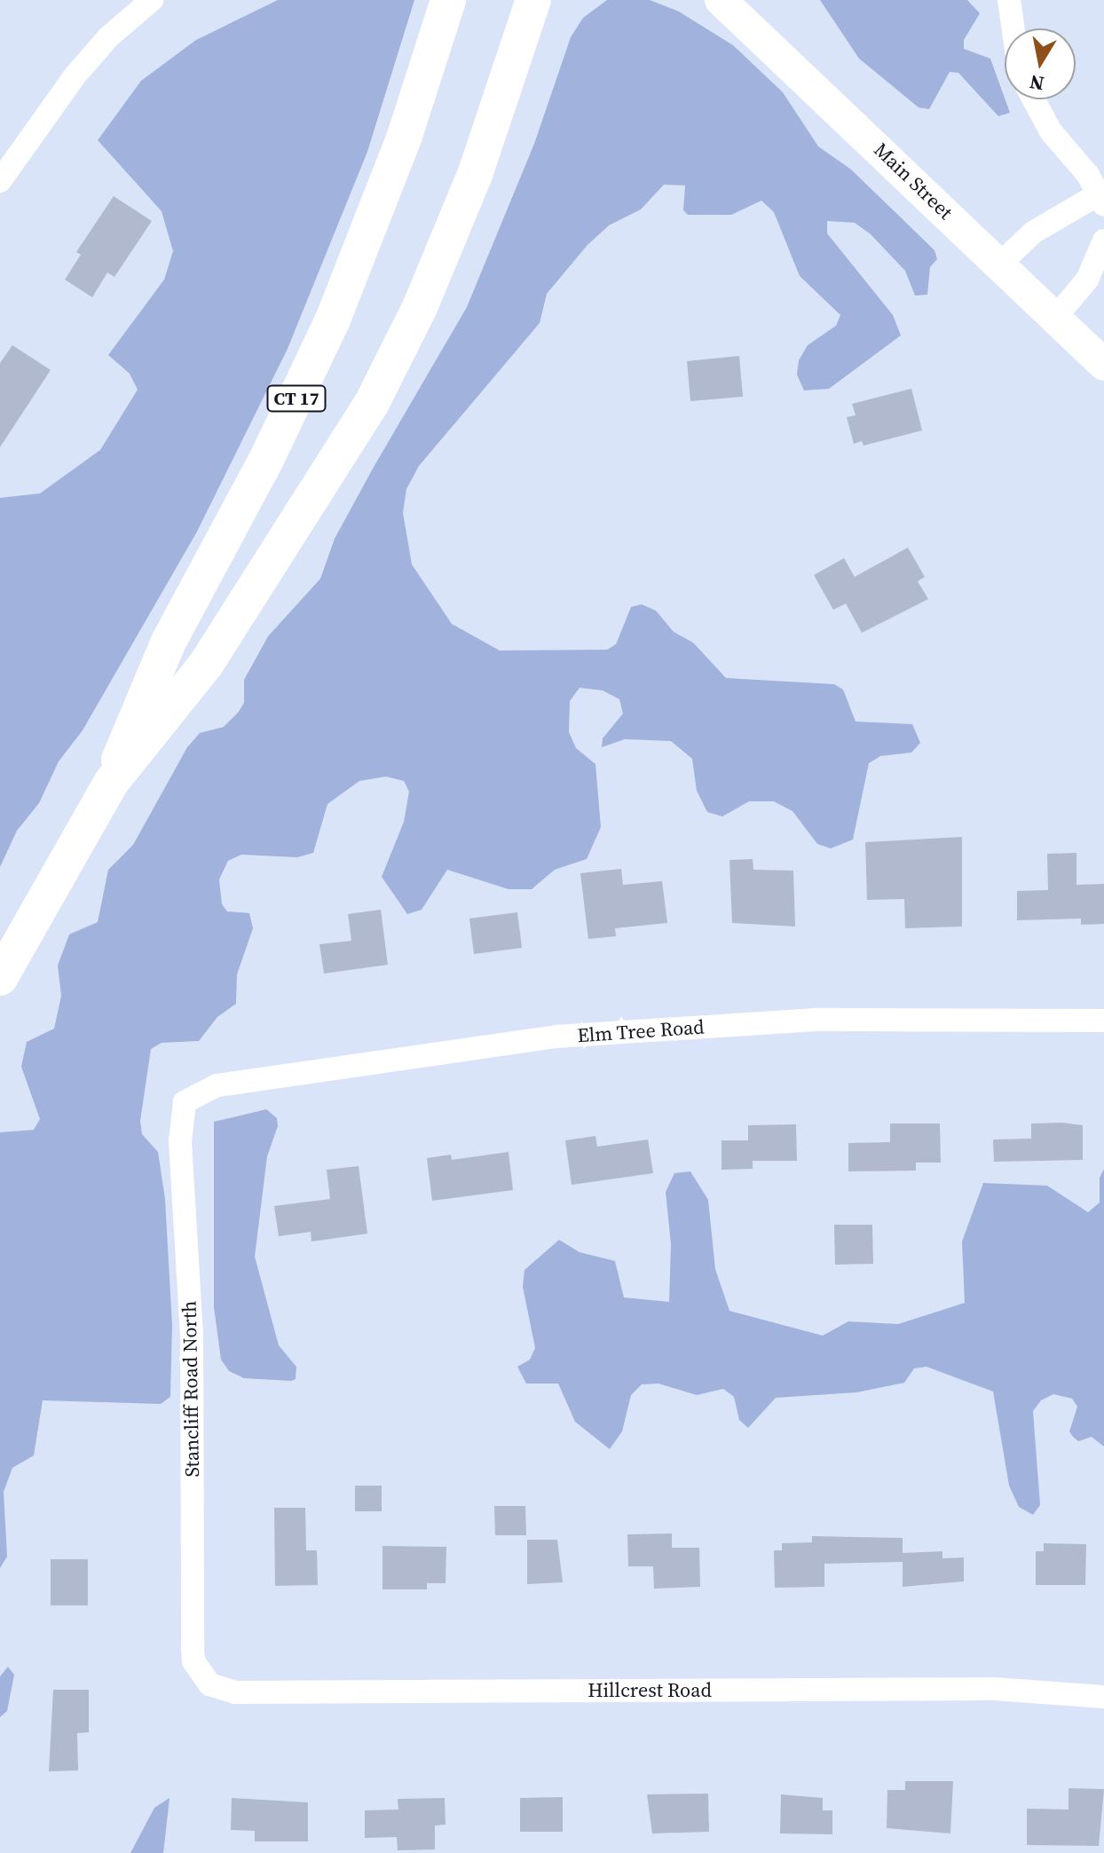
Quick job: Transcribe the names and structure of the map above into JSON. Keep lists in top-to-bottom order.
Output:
{
  "streets": {
    "main road": ["Main Street", "CT 17"],
    "street": ["Elm Tree Road", "Stancliff Road North", "Hillcrest Road"]
  },
  "crossings": [
    ["Elm Tree Road", "Stancliff Road North"],
    ["Stancliff Road North", "Hillcrest Road"]
  ],
  "north": "bottom"
}
